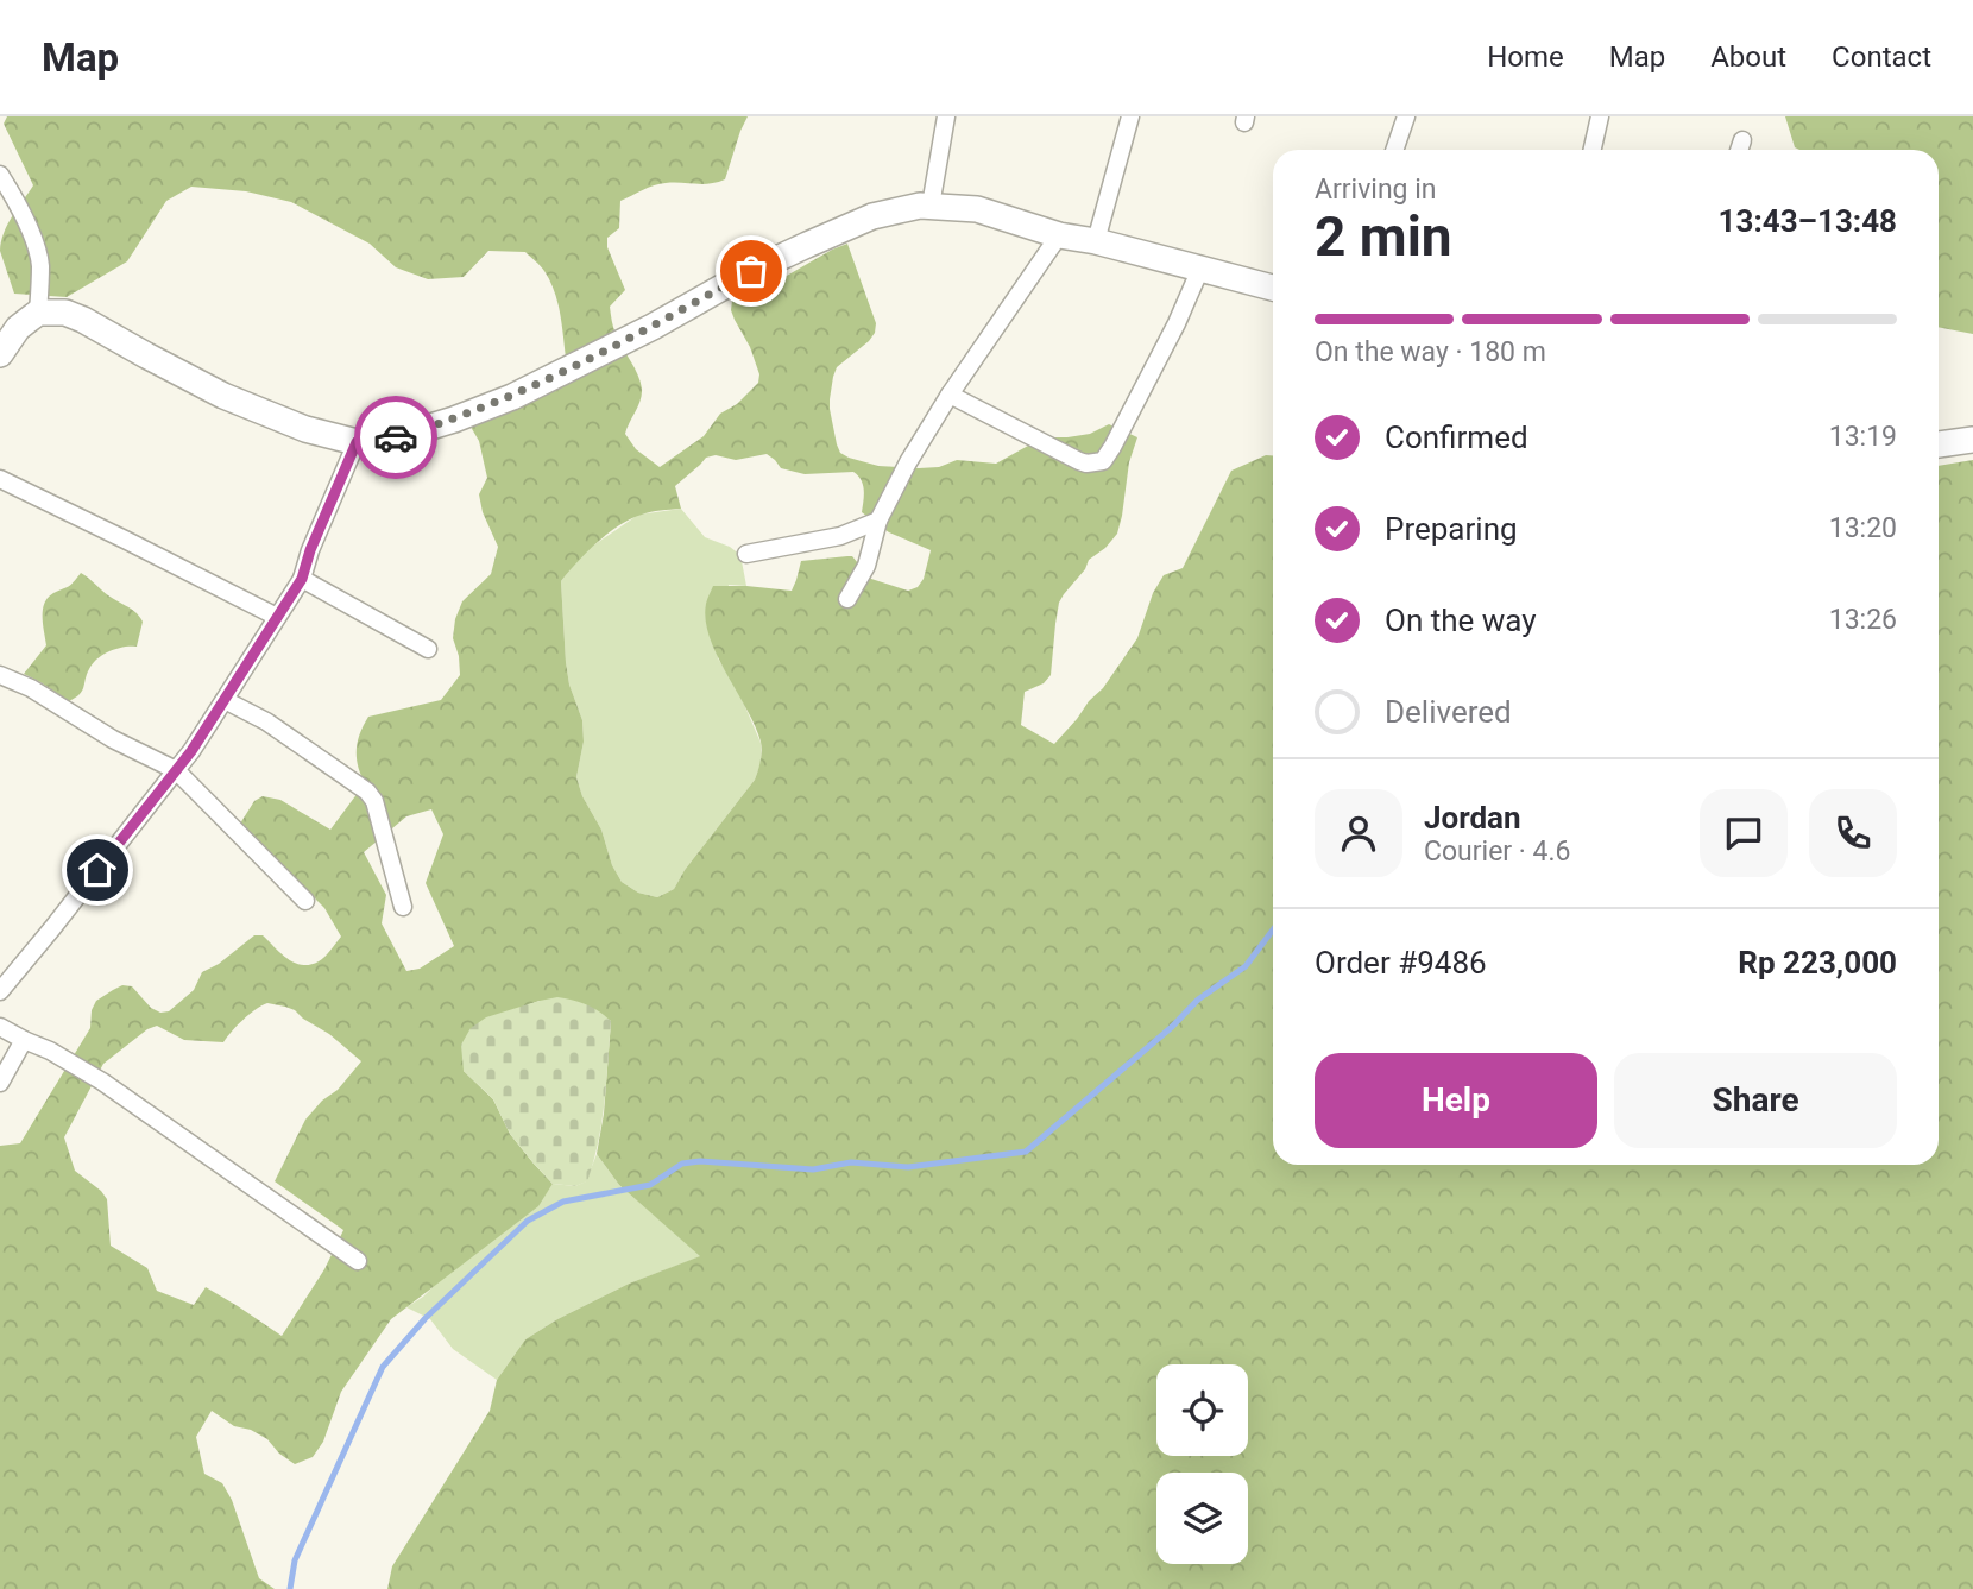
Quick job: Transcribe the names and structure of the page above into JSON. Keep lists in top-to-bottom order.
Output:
{
  "page": {
    "header": "Map",
    "nav": [
      "Home",
      "Map",
      "About",
      "Contact"
    ],
    "heading": ["2 min", "Arriving in", "13:43–13:48"],
    "panel": [
      "Jordan",
      "Courier · 4.6",
      "Order #9486",
      "Rp 223,000"
    ],
    "bar": "On the way · 180 m",
    "list": [
      ["Confirmed", "13:19"],
      ["Preparing", "13:20"],
      ["On the way", "13:26"],
      "Delivered"
    ],
    "buttons": ["Help", "Share"]
  }
}
